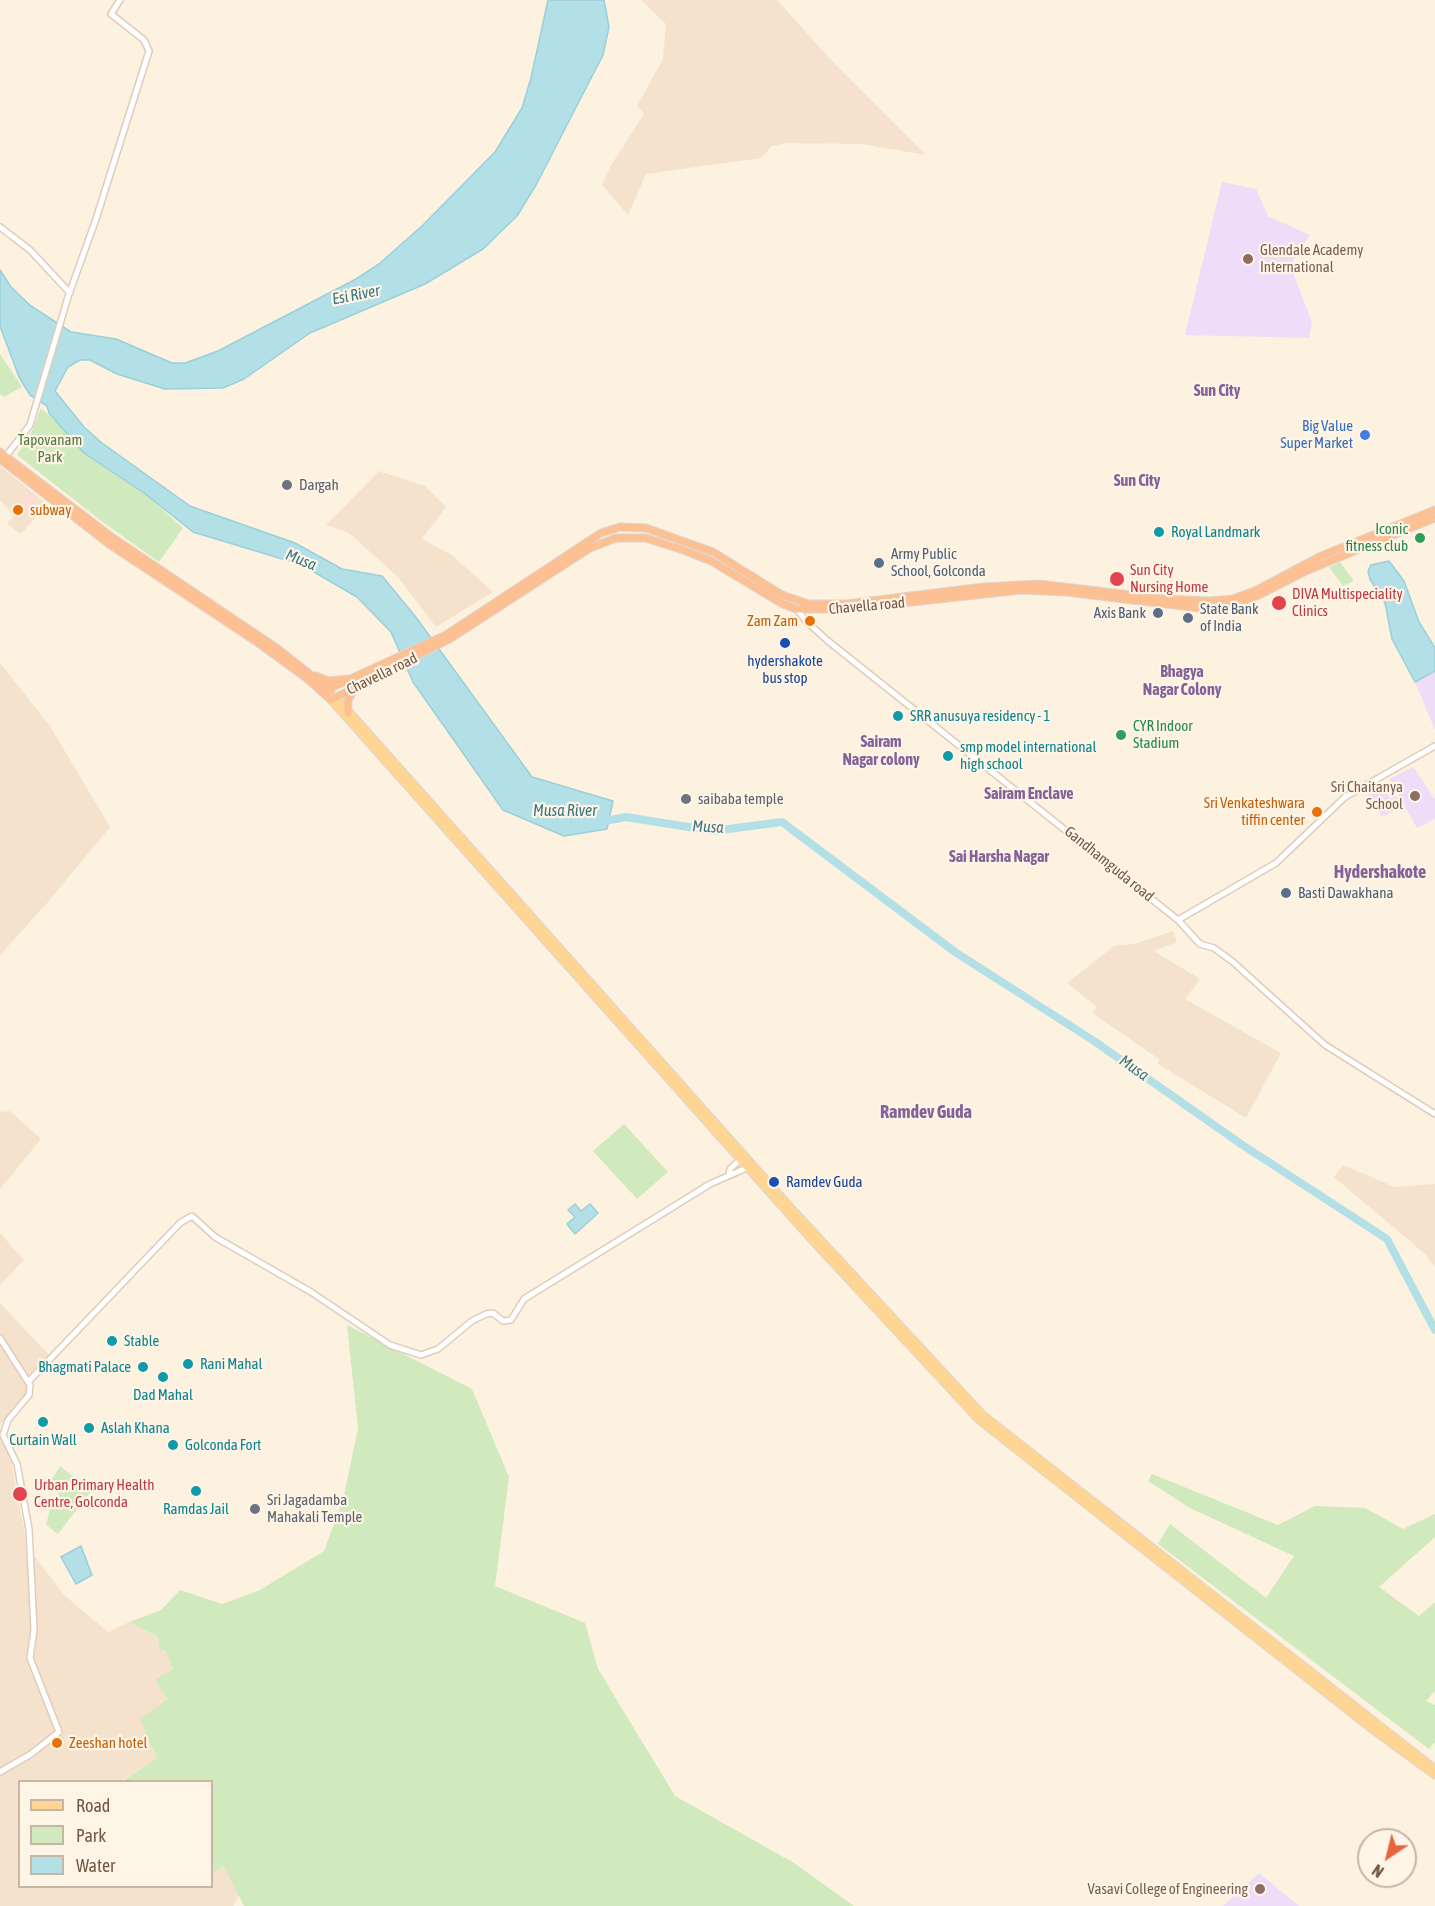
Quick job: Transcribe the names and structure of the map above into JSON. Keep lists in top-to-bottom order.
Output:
{
  "streets": {
    "highway": ["Chavella road"],
    "street": ["Gandhamguda road"]
  },
  "crossings": [
    ["Chavella road", "Gandhamguda road"]
  ],
  "districts": [
    "Sun City",
    "Sun City",
    "Bhagya Nagar Colony",
    "Sairam Nagar colony",
    "Sairam Enclave",
    "Sai Harsha Nagar",
    "Hydershakote",
    "Ramdev Guda"
  ],
  "water": ["Esi River", "Musa", "Musa River"],
  "parks": ["Tapovanam Park"],
  "places": [
    "Glendale Academy International",
    "Big Value Super Market",
    "Dargah",
    "subway",
    "Royal Landmark",
    "Iconic fitness club",
    "Army Public School, Golconda",
    "Sun City Nursing Home",
    "DIVA Multispeciality Clinics",
    "Axis Bank",
    "State Bank of India",
    "Zam Zam",
    "hydershakote bus stop",
    "SRR anusuya residency - 1",
    "CYR Indoor Stadium",
    "smp model international high school",
    "Sri Chaitanya School",
    "saibaba temple",
    "Sri Venkateshwara tiffin center",
    "Basti Dawakhana",
    "Ramdev Guda",
    "Stable",
    "Rani Mahal",
    "Bhagmati Palace",
    "Dad Mahal",
    "Curtain Wall",
    "Aslah Khana",
    "Golconda Fort",
    "Ramdas Jail",
    "Urban Primary Health Centre, Golconda",
    "Sri Jagadamba Mahakali Temple",
    "Zeeshan hotel",
    "Vasavi College of Engineering"
  ],
  "legend": ["Road", "Park", "Water"],
  "north": "bottom left"
}
